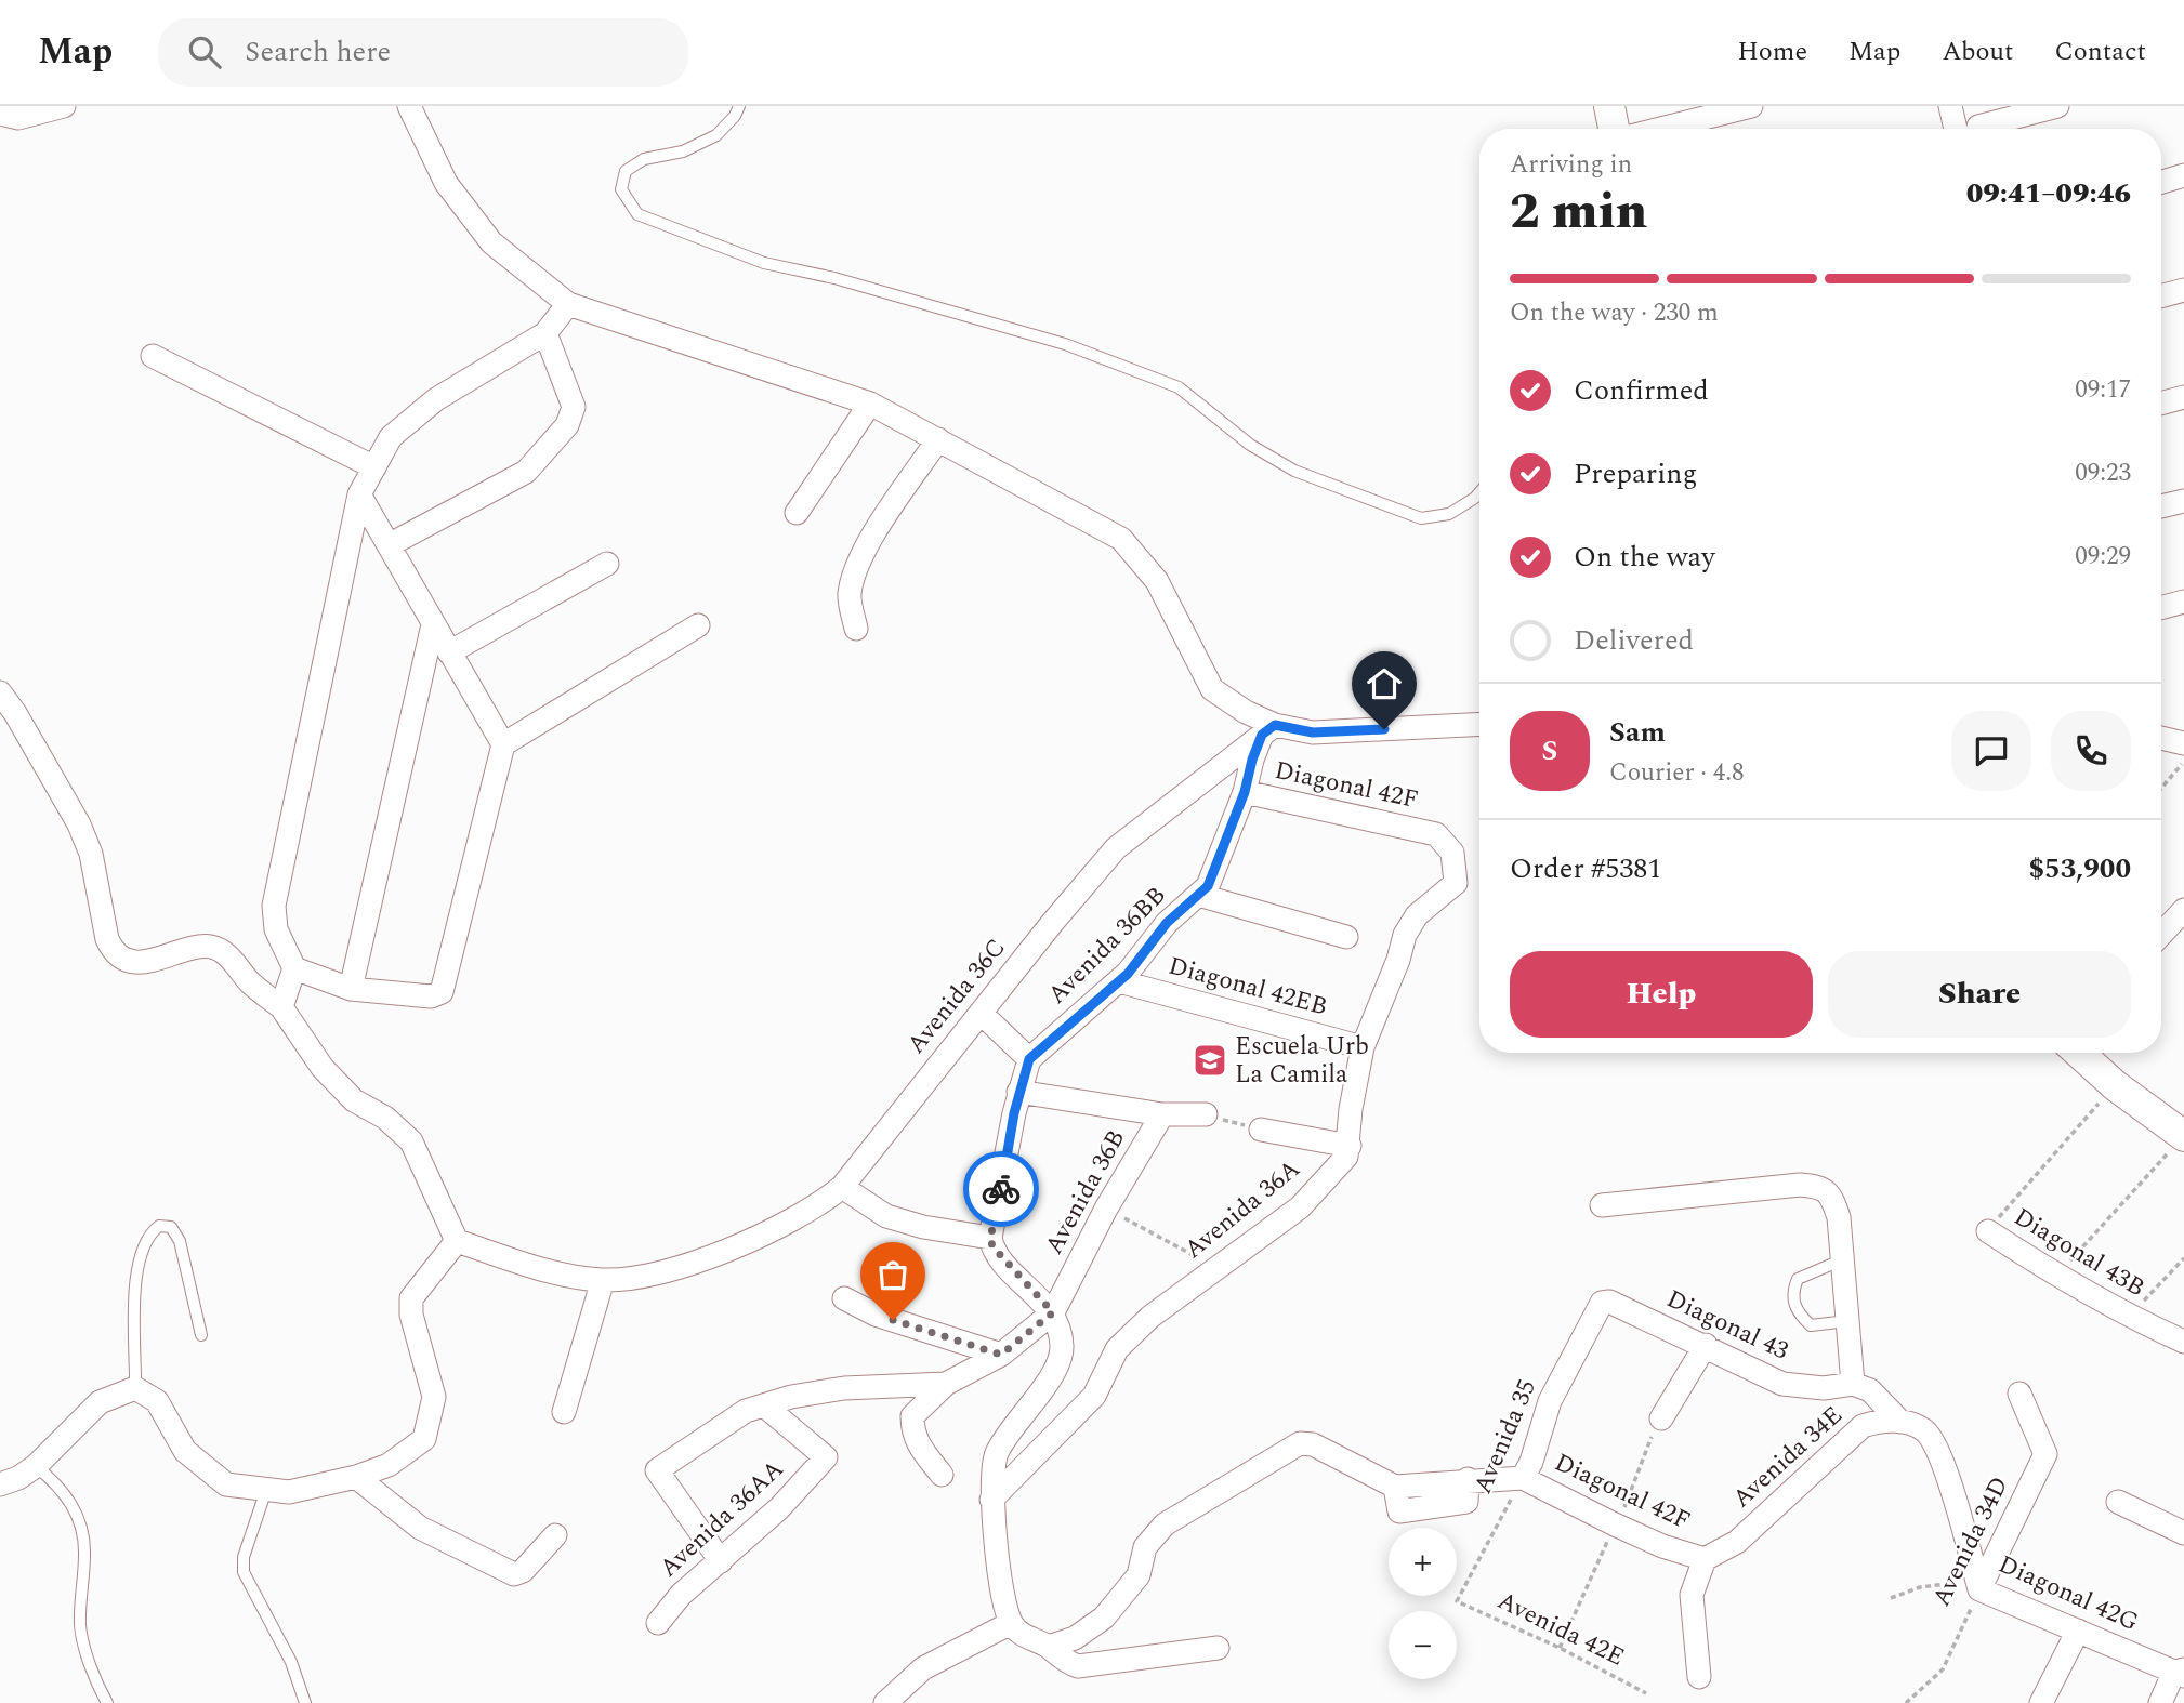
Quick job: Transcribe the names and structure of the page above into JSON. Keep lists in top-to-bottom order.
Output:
{
  "streets": {
    "street": [
      "Diagonal 42F",
      "Avenida 36BB",
      "Diagonal 42EB",
      "Avenida 36C",
      "Avenida 36B",
      "Avenida 36A",
      "Diagonal 43B",
      "Diagonal 43",
      "Avenida 35",
      "Avenida 34E",
      "Avenida 36AA",
      "Avenida 34D",
      "Diagonal 42G"
    ],
    "path": ["Avenida 42E"]
  },
  "crossings": [
    ["Diagonal 42F", "Avenida 36BB"],
    ["Diagonal 42F", "Diagonal 42EB"],
    ["Diagonal 42F", "Avenida 35"],
    ["Diagonal 42F", "Avenida 34E"],
    ["Avenida 36BB", "Diagonal 42EB"],
    ["Avenida 36BB", "Avenida 36C"],
    ["Avenida 36B", "Avenida 36AA"],
    ["Diagonal 43", "Avenida 35"],
    ["Avenida 35", "Avenida 42E"],
    ["Avenida 34E", "Diagonal 42G"],
    ["Avenida 34D", "Diagonal 42G"]
  ],
  "places": {
    "school or university": ["Escuela Urb La Camila"]
  },
  "page": {
    "header": "Map",
    "search": "Search here",
    "nav": [
      "Home",
      "Map",
      "About",
      "Contact"
    ],
    "heading": ["2 min", "Arriving in", "09:41–09:46"],
    "panel": [
      "Sam",
      "Courier · 4.8",
      "Order #5381",
      "$53,900"
    ],
    "bar": "On the way · 230 m",
    "list": [
      ["Confirmed", "09:17"],
      ["Preparing", "09:23"],
      ["On the way", "09:29"],
      "Delivered"
    ],
    "round": "S",
    "buttons": ["Help", "Share"],
    "map_buttons": ["+", "−"]
  }
}
